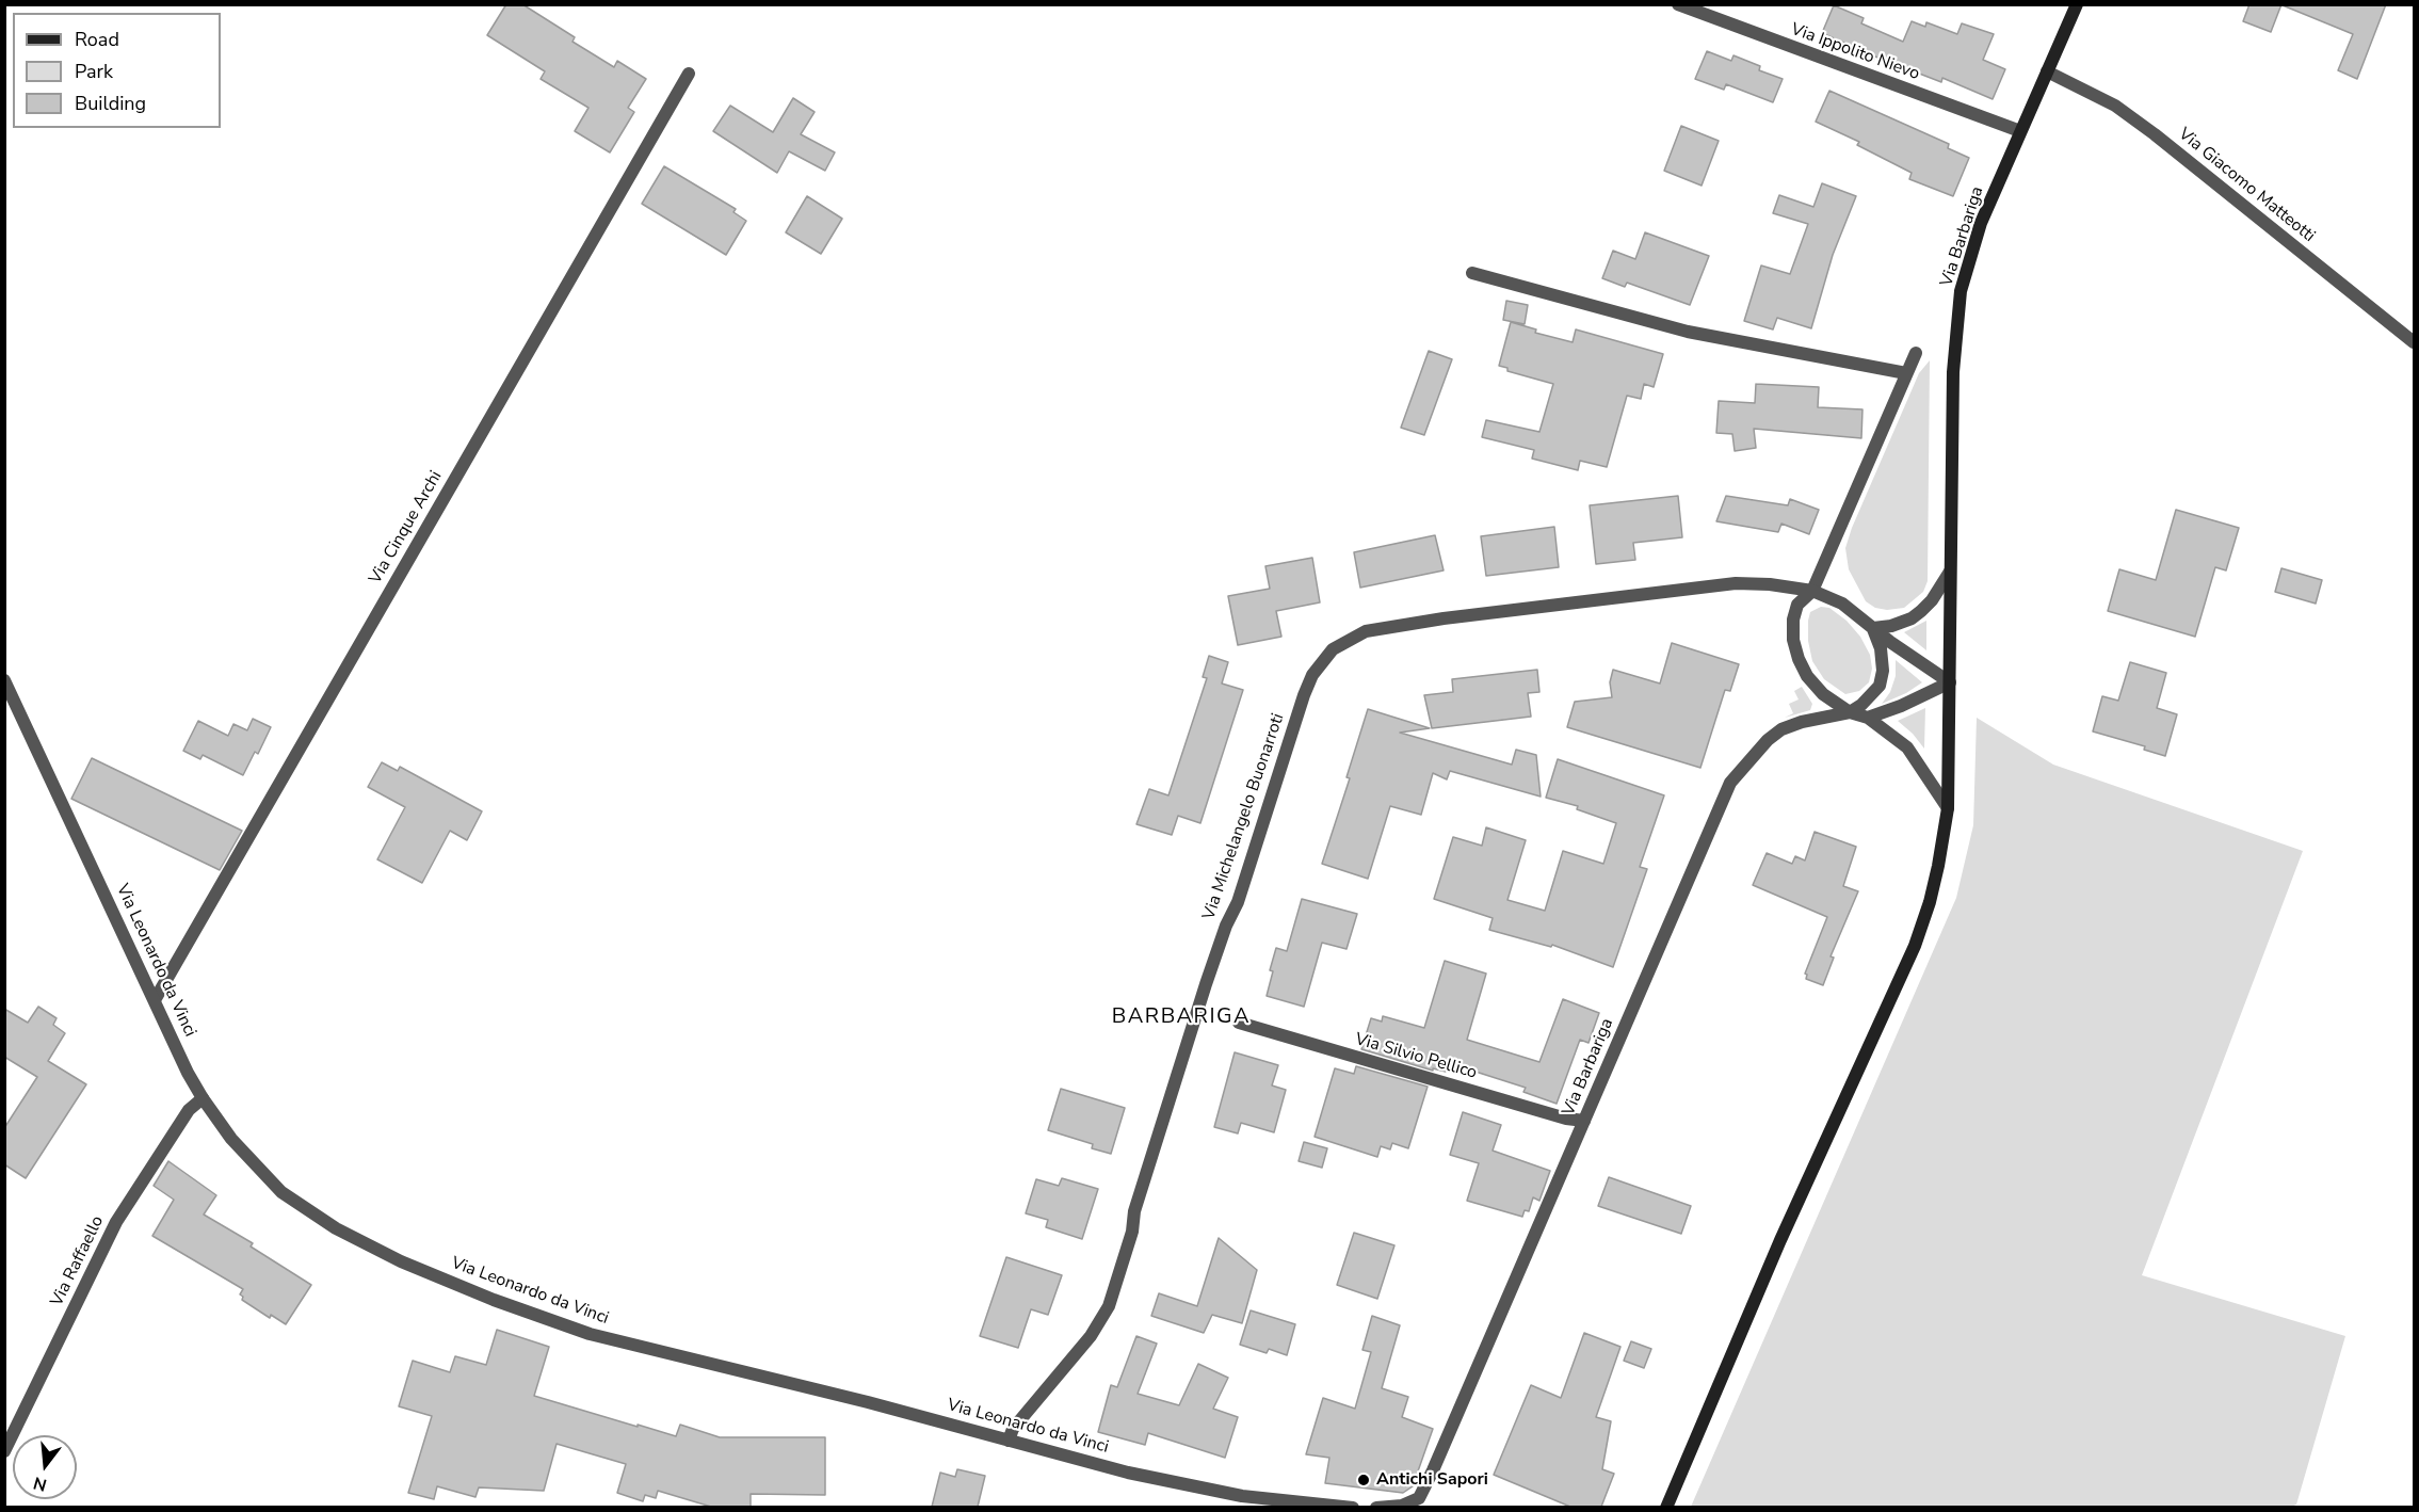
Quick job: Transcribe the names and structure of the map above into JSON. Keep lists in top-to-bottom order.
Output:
{
  "streets": {
    "main road": ["Via Barbariga"],
    "street": [
      "Via Ippolito Nievo",
      "Via Giacomo Matteotti",
      "Via Cinque Archi",
      "Via Michelangelo Buonarroti",
      "Via Leonardo da Vinci",
      "Via Silvio Pellico",
      "Via Raffaello"
    ]
  },
  "crossings": [
    ["Via Ippolito Nievo", "Via Barbariga"],
    ["Via Giacomo Matteotti", "Via Barbariga"],
    ["Via Barbariga", "Via Michelangelo Buonarroti"],
    ["Via Barbariga", "Via Silvio Pellico"],
    ["Via Cinque Archi", "Via Leonardo da Vinci"],
    ["Via Michelangelo Buonarroti", "Via Leonardo da Vinci"],
    ["Via Leonardo da Vinci", "Via Raffaello"]
  ],
  "districts": ["BARBARIGA"],
  "places": ["Antichi Sapori"],
  "legend": ["Road", "Park", "Building"],
  "north": "bottom"
}
